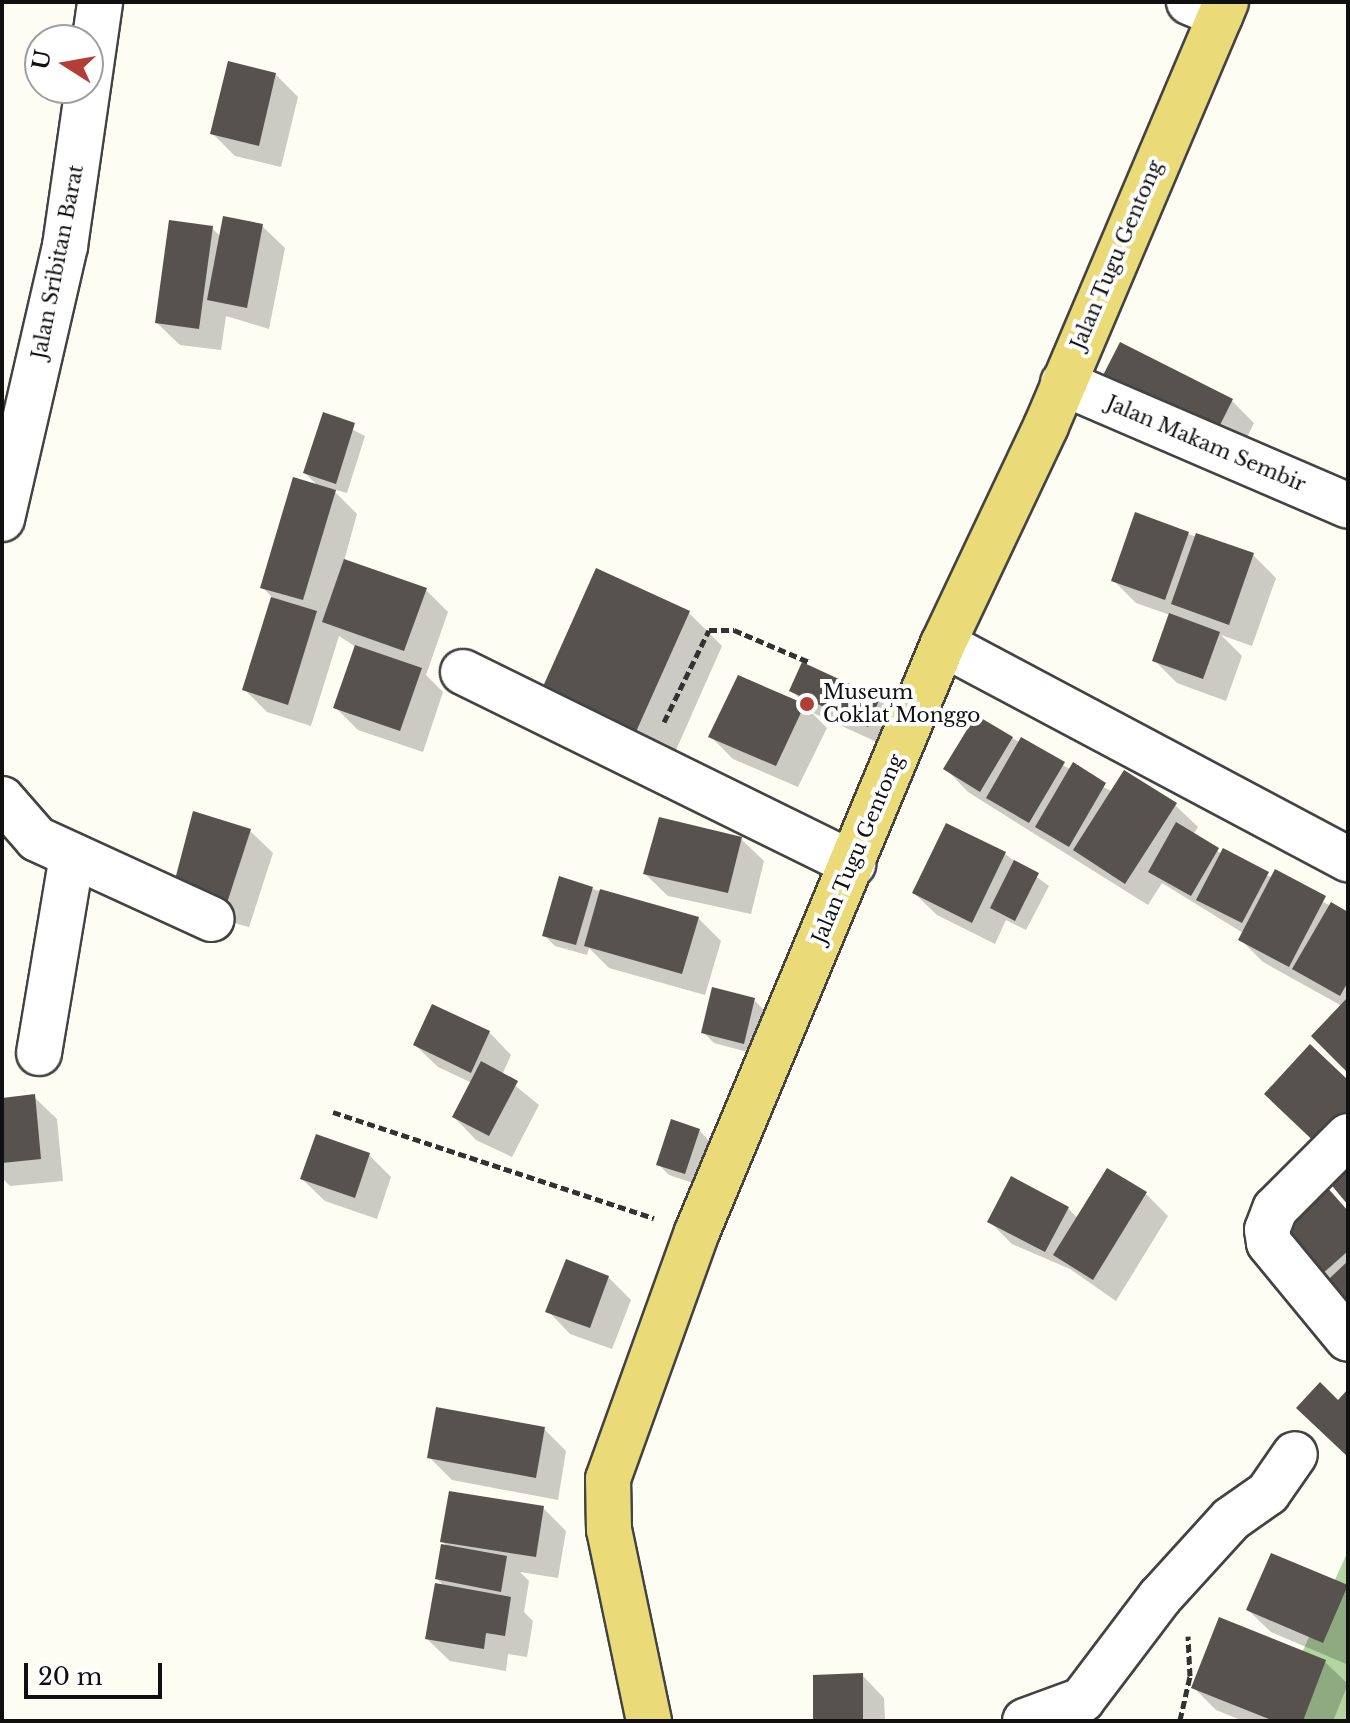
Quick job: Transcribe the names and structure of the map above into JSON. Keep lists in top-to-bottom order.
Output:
{
  "streets": {
    "main road": ["Jalan Tugu Gentong"],
    "street": ["Jalan Sribitan Barat", "Jalan Makam Sembir"]
  },
  "crossings": [
    ["Jalan Tugu Gentong", "Jalan Makam Sembir"]
  ],
  "places": ["Museum Coklat Monggo"],
  "scale_bar": "20 m",
  "north": "left"
}
